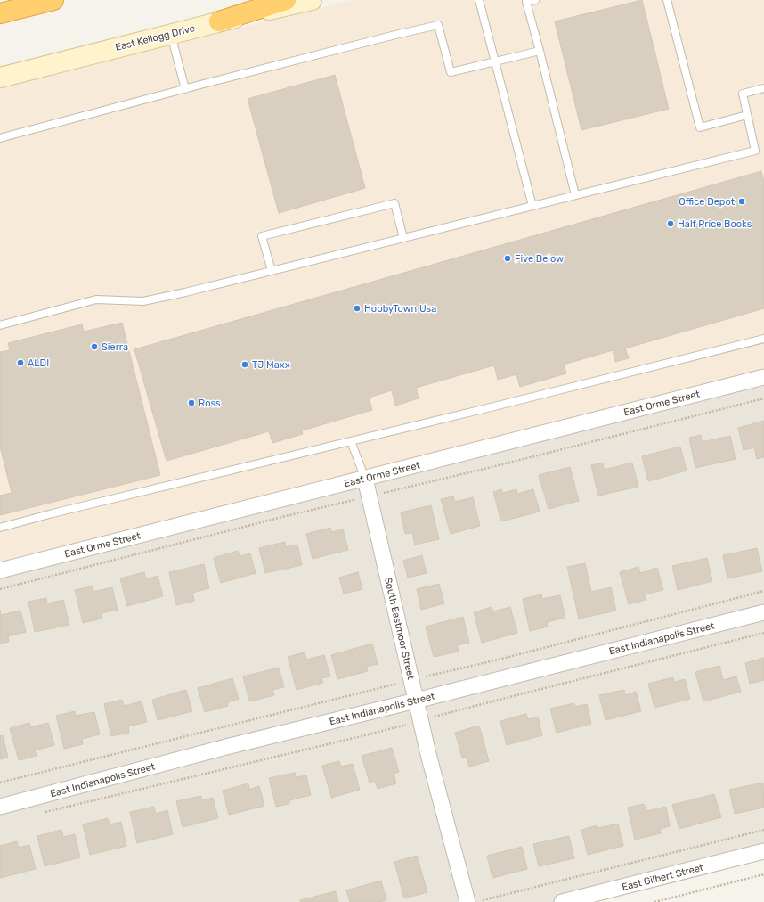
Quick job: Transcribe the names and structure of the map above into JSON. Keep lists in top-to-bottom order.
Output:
{
  "streets": {
    "main road": ["East Kellogg Drive"],
    "street": [
      "East Orme Street",
      "South Eastmoor Street",
      "East Indianapolis Street",
      "East Gilbert Street"
    ]
  },
  "crossings": [
    ["East Orme Street", "South Eastmoor Street"],
    ["South Eastmoor Street", "East Indianapolis Street"]
  ],
  "places": [
    "Office Depot",
    "Half Price Books",
    "Five Below",
    "HobbyTown Usa",
    "Sierra",
    "ALDI",
    "TJ Maxx",
    "Ross"
  ]
}
